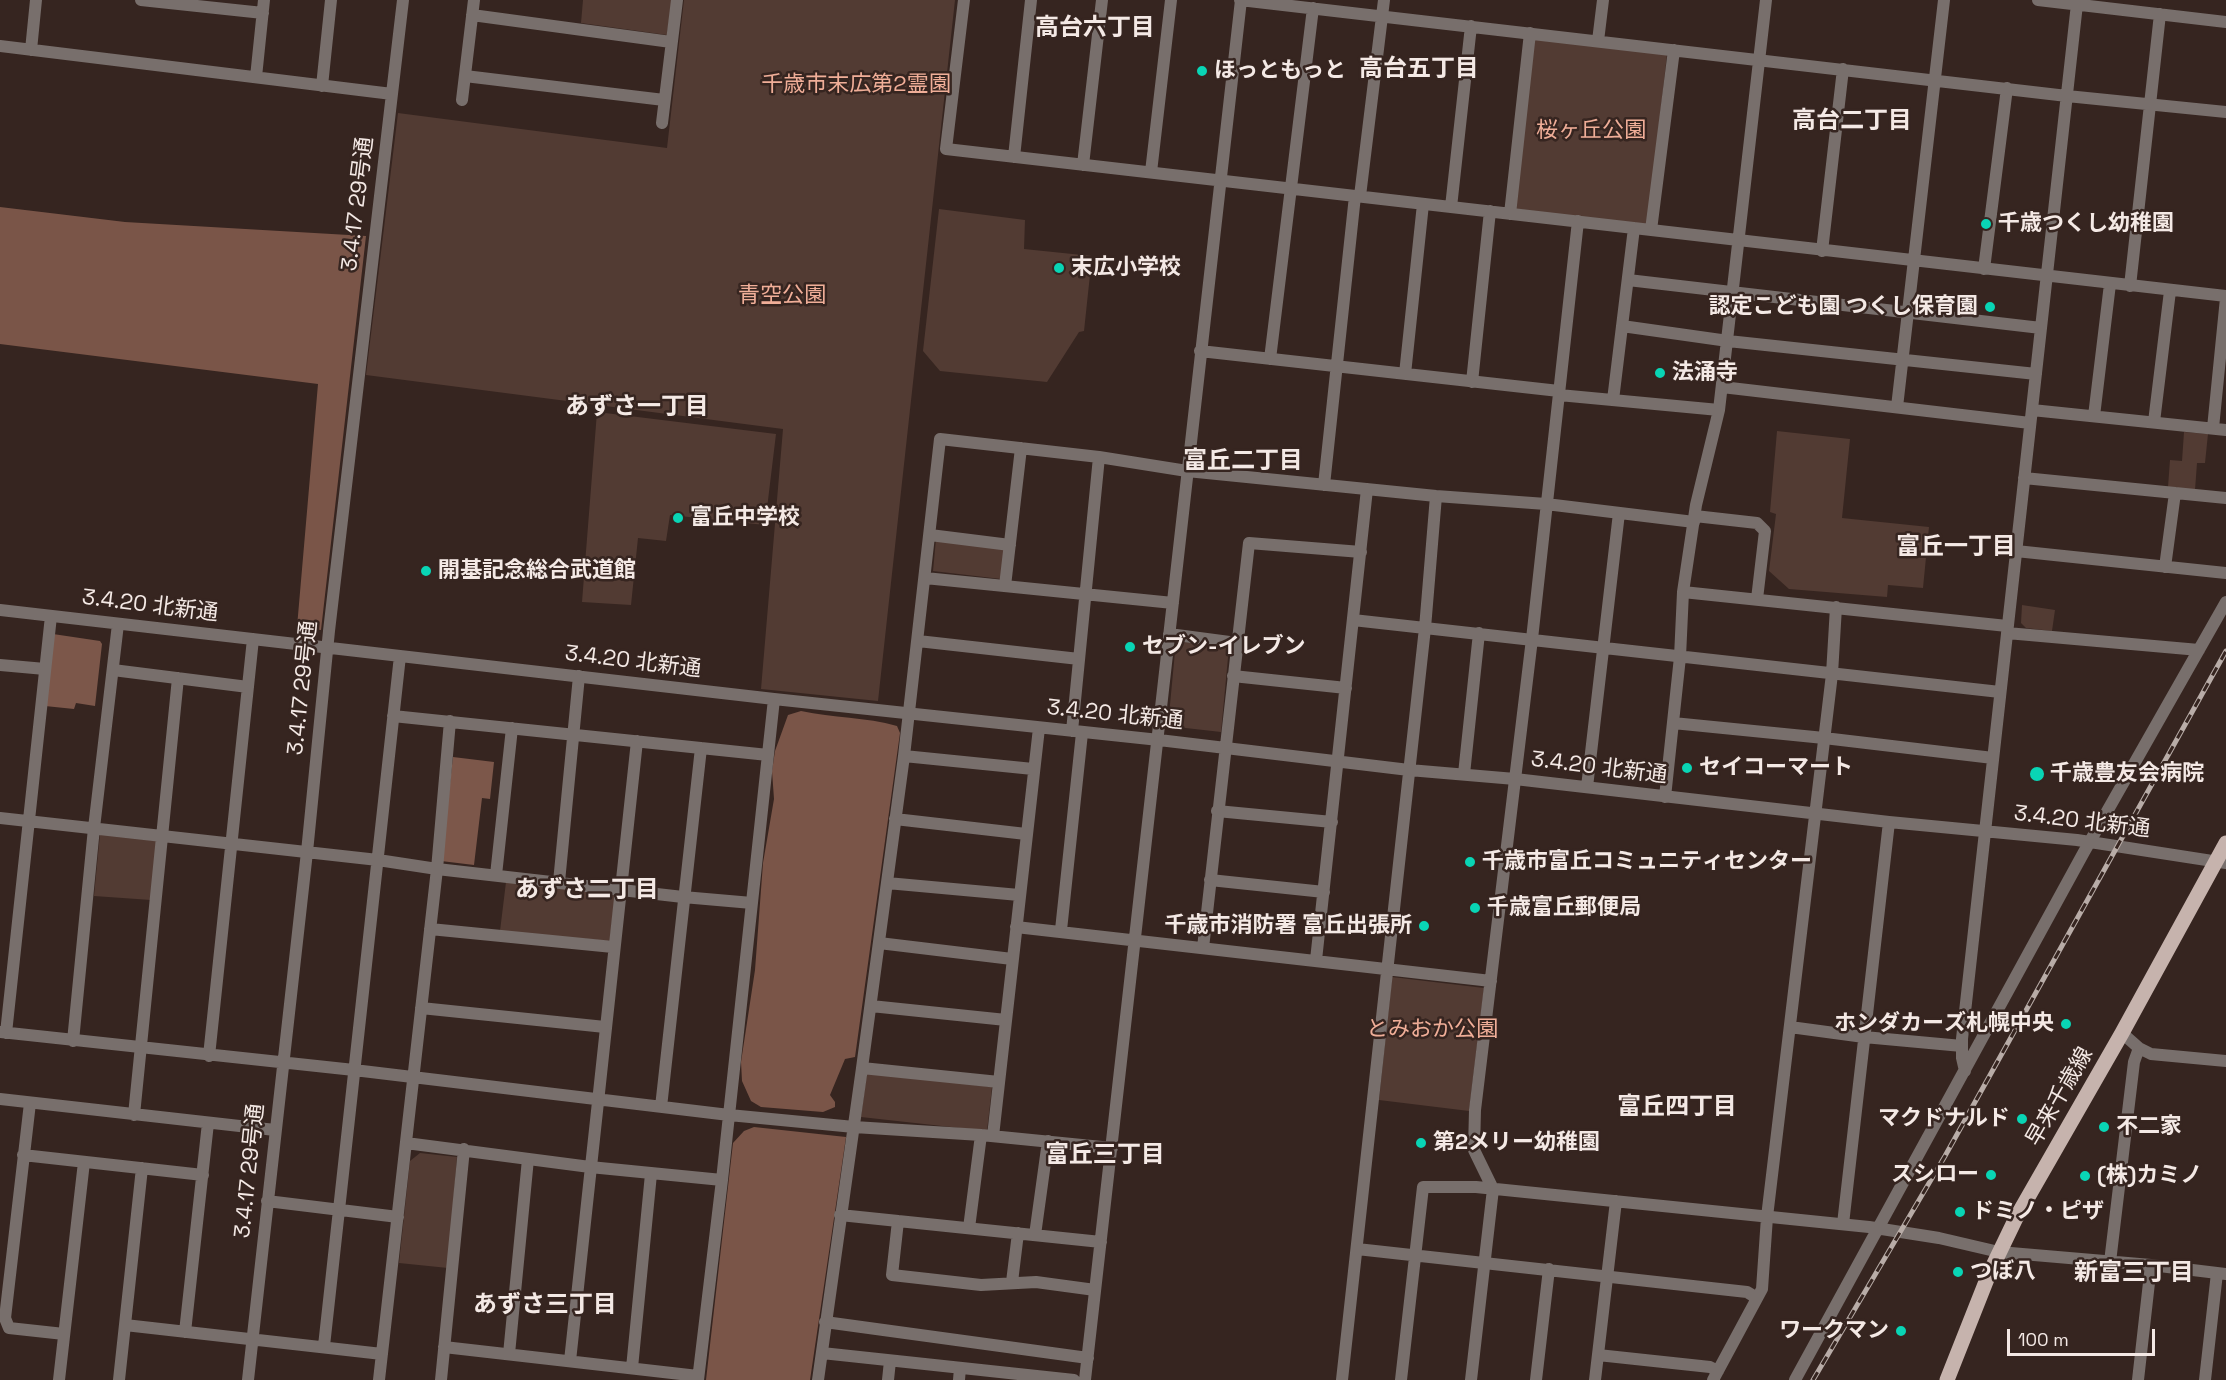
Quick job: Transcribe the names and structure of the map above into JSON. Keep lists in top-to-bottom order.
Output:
{
  "streets": {
    "main road": ["早来千歳線"],
    "street": ["3.4.17 29号通", "3.4.20 北新通"]
  },
  "crossings": [
    ["3.4.17 29号通", "3.4.20 北新通"],
    ["3.4.20 北新通", "早来千歳線"]
  ],
  "districts": [
    "高台六丁目",
    "高台五丁目",
    "高台二丁目",
    "あずさ一丁目",
    "富丘二丁目",
    "富丘一丁目",
    "あずさ二丁目",
    "富丘四丁目",
    "富丘三丁目",
    "新富三丁目",
    "あずさ三丁目"
  ],
  "parks": [
    "千歳市末広第2霊園",
    "桜ヶ丘公園",
    "青空公園",
    "とみおか公園"
  ],
  "places": [
    "ほっともっと",
    "千歳つくし幼稚園",
    "末広小学校",
    "認定こども園 つくし保育園",
    "法涌寺",
    "富丘中学校",
    "開基記念総合武道館",
    "セブン-イレブン",
    "セイコーマート",
    "千歳豊友会病院",
    "千歳市富丘コミュニティセンター",
    "千歳富丘郵便局",
    "千歳市消防署 富丘出張所",
    "ホンダカーズ札幌中央",
    "マクドナルド",
    "不二家",
    "第2メリー幼稚園",
    "スシロー",
    "(株)カミノ",
    "ドミノ・ピザ",
    "つぼ八",
    "ワークマン"
  ],
  "scale_bar": "100 m"
}
